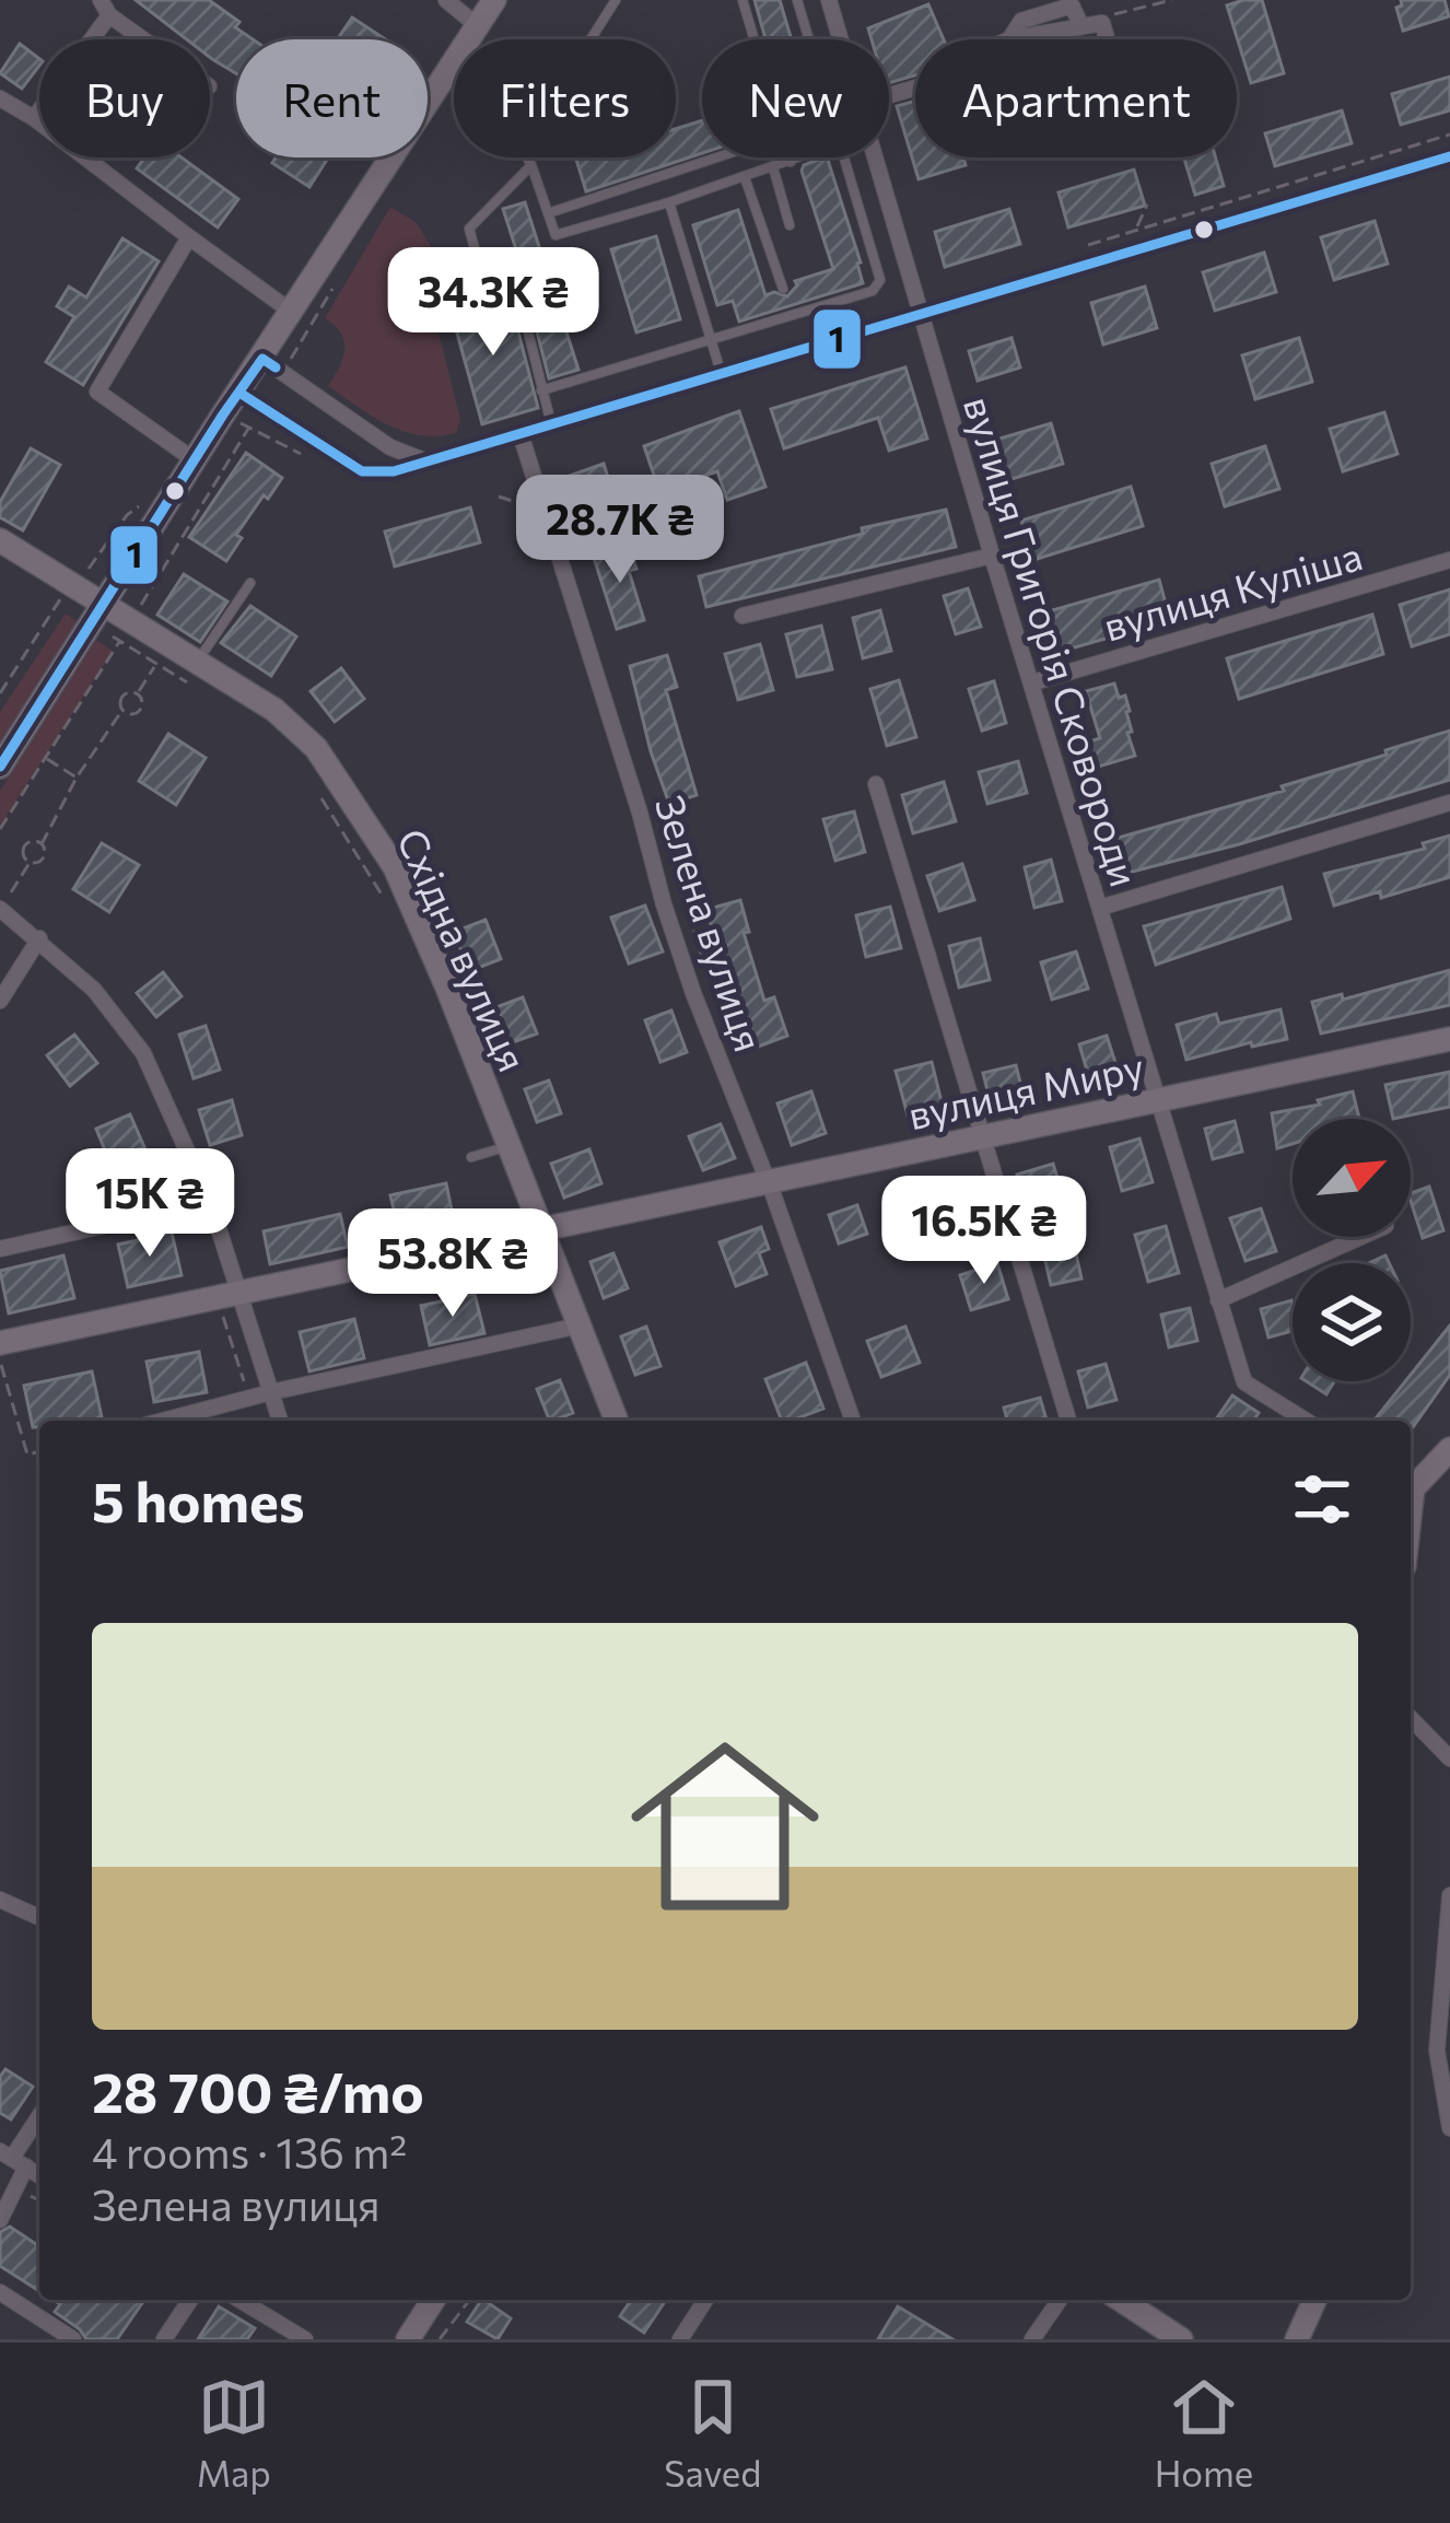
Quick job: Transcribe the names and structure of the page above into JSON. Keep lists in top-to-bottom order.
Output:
{
  "streets": {
    "street": [
      "вулиця Куліша",
      "вулиця Григорія Сковороди",
      "Зелена вулиця",
      "Східна вулиця",
      "вулиця Миру"
    ]
  },
  "crossings": [
    ["вулиця Куліша", "вулиця Григорія Сковороди"],
    ["вулиця Григорія Сковороди", "вулиця Миру"],
    ["Зелена вулиця", "вулиця Миру"],
    ["Східна вулиця", "вулиця Миру"]
  ],
  "lines": ["transit line 1"],
  "north": "top right",
  "page": {
    "chip": [
      "Buy",
      "Rent",
      "Filters",
      "New",
      "Apartment"
    ],
    "price": [
      "34.3K ₴",
      "28.7K ₴",
      "15K ₴",
      "16.5K ₴",
      "53.8K ₴"
    ],
    "heading": "5 homes",
    "list": [
      {
        "name": "28 700 ₴/mo",
        "note": "4 rooms · 136 m² · Зелена вулиця"
      }
    ],
    "tabs": ["Map", "Saved", "Home"]
  }
}
